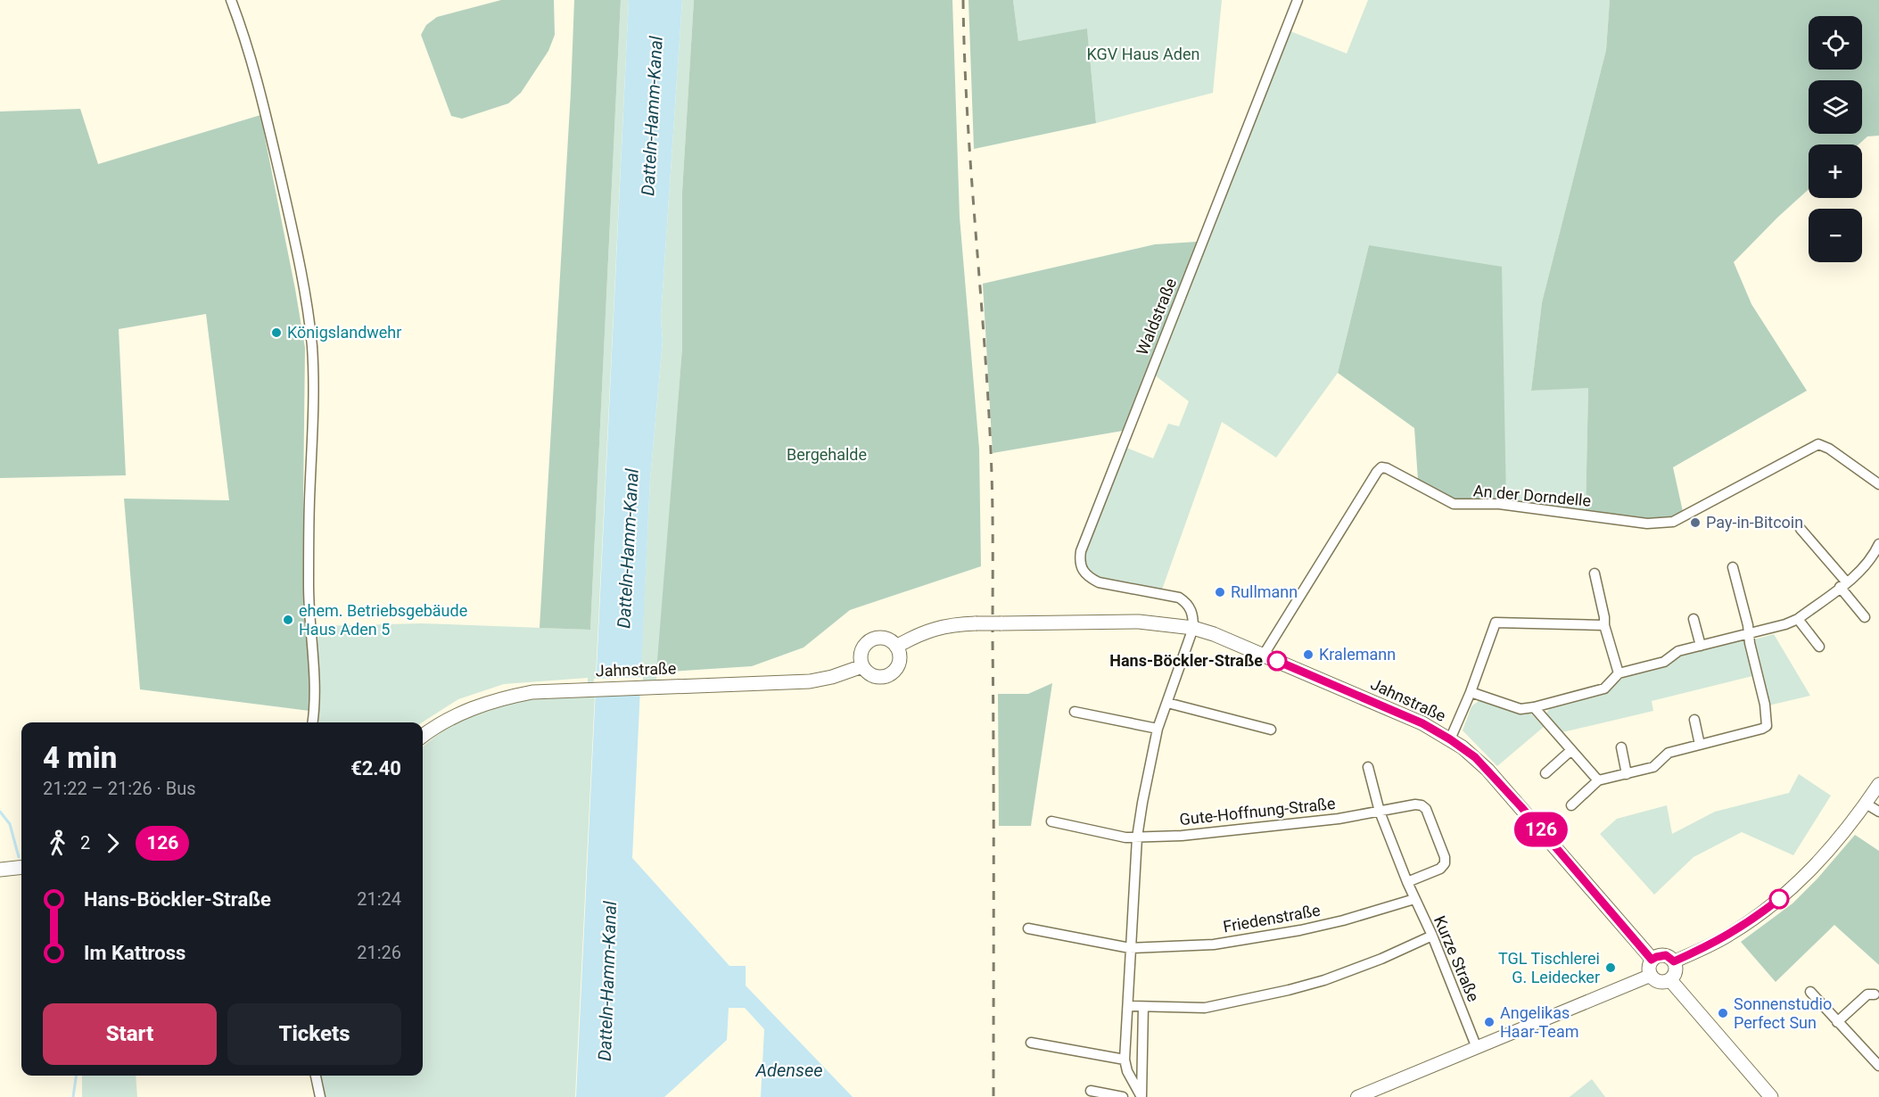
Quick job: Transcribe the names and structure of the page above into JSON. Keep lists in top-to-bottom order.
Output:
{
  "streets": {
    "main road": ["Jahnstraße"],
    "street": [
      "Waldstraße",
      "An der Dorndelle",
      "Gute-Hoffnung-Straße",
      "Friedenstraße",
      "Kurze Straße"
    ]
  },
  "crossings": [
    ["Waldstraße", "Jahnstraße"],
    ["An der Dorndelle", "Jahnstraße"],
    ["Gute-Hoffnung-Straße", "Kurze Straße"],
    ["Friedenstraße", "Kurze Straße"]
  ],
  "water": ["Datteln-Hamm-Kanal", "Adensee"],
  "parks": ["KGV Haus Aden", "Bergehalde"],
  "places": [
    "Königslandwehr",
    "Pay-in-Bitcoin",
    "Rullmann",
    "ehem. Betriebsgebäude Haus Aden 5",
    "Kralemann",
    "Hans-Böckler-Straße",
    "TGL Tischlerei G. Leidecker",
    "Sonnenstudio Perfect Sun",
    "Angelikas Haar-Team"
  ],
  "lines": ["bus line 126"],
  "page": {
    "on_map": "126",
    "map_buttons": ["+", "−"],
    "heading": ["4 min", "21:22 – 21:26 · Bus", "€2.40"],
    "legs": ["2", "126"],
    "list": [
      {
        "name": "Hans-Böckler-Straße",
        "value": "21:24"
      },
      {
        "name": "Im Kattross",
        "value": "21:26"
      }
    ],
    "buttons": ["Start", "Tickets"]
  }
}
